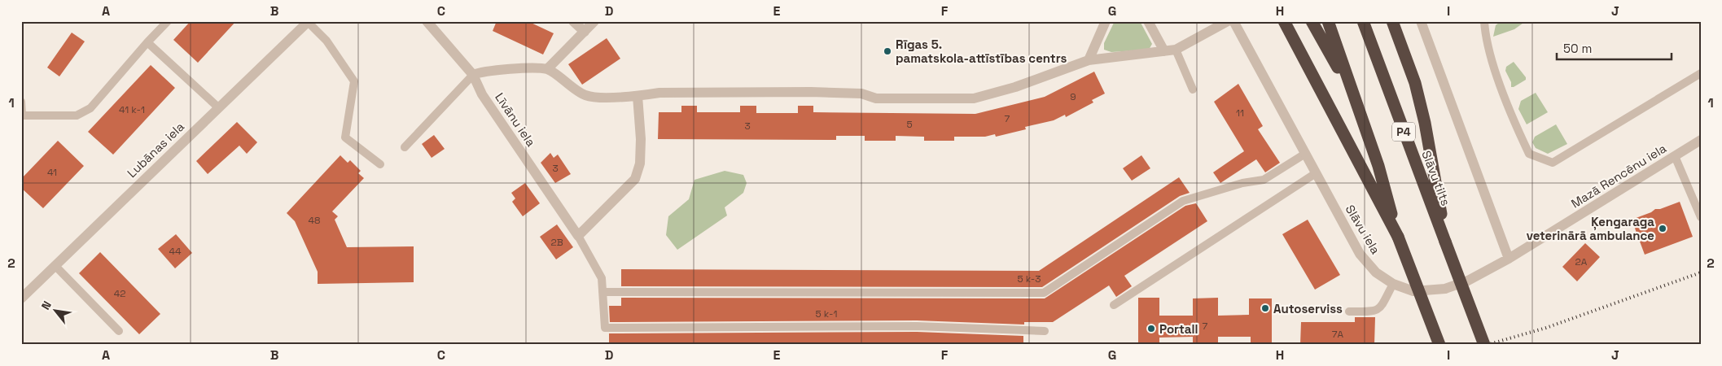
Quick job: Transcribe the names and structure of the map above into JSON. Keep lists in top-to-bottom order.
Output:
{
  "streets": {
    "highway": ["P4", "Slāvu tilts"],
    "street": [
      "Līvānu iela",
      "Lubānas iela",
      "Mazā Rencēnu iela",
      "Slāvu iela"
    ]
  },
  "crossings": [
    ["Mazā Rencēnu iela", "Slāvu iela"]
  ],
  "places": [
    "Rīgas 5. pamatskola-attīstības centrs",
    "Ķengaraga veterinārā ambulance",
    "Autoserviss",
    "Portall"
  ],
  "house_numbers": [
    "9",
    "41 k-1",
    "11",
    "7",
    "5",
    "3",
    "3",
    "41",
    "48",
    "2B",
    "44",
    "2A",
    "5 k-3",
    "42",
    "5 k-1",
    "7",
    "7A"
  ],
  "scale_bar": "50 m",
  "north": "top left",
  "grid": {
    "columns": [
      "A",
      "B",
      "C",
      "D",
      "E",
      "F",
      "G",
      "H",
      "I",
      "J"
    ],
    "rows": ["1", "2"]
  }
}
